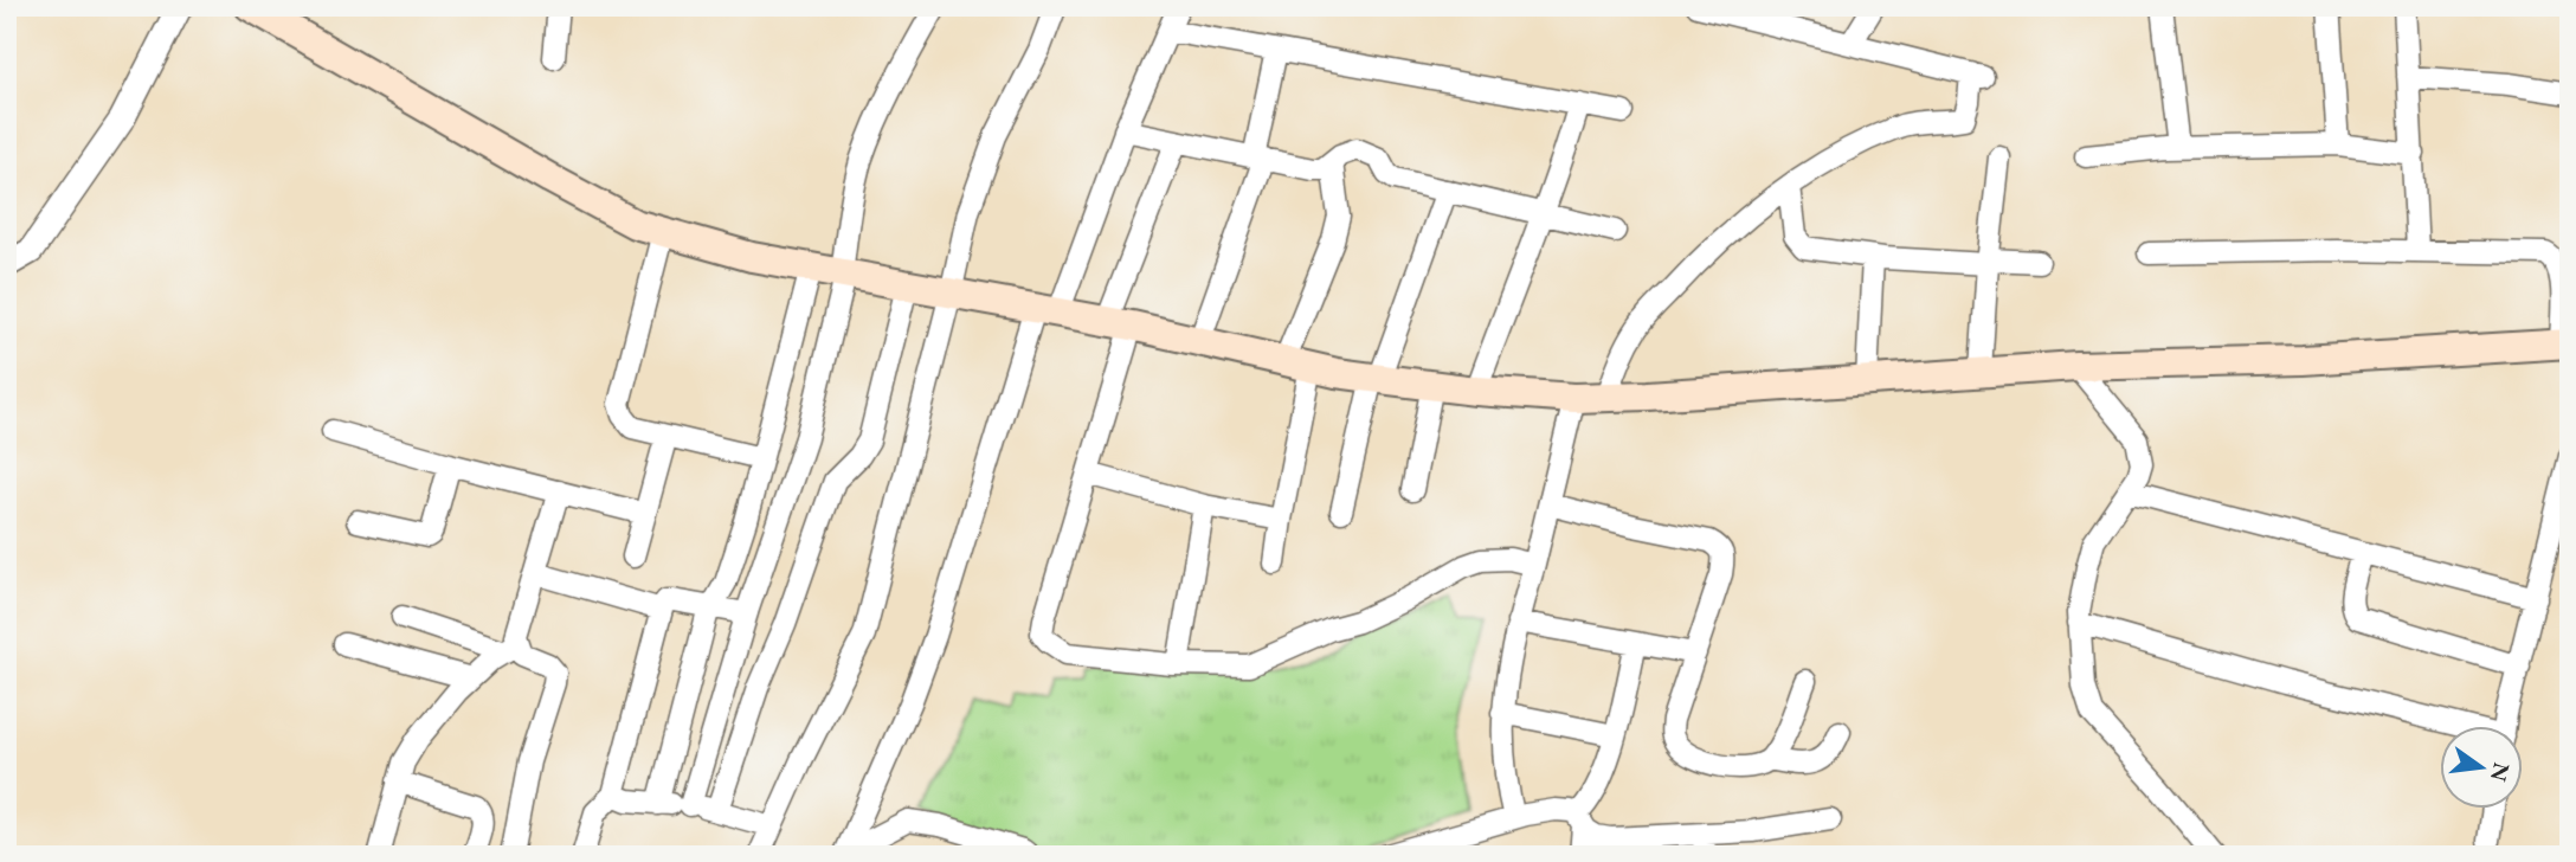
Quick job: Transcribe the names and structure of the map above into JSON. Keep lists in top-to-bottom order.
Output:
{
  "north": "right"
}
